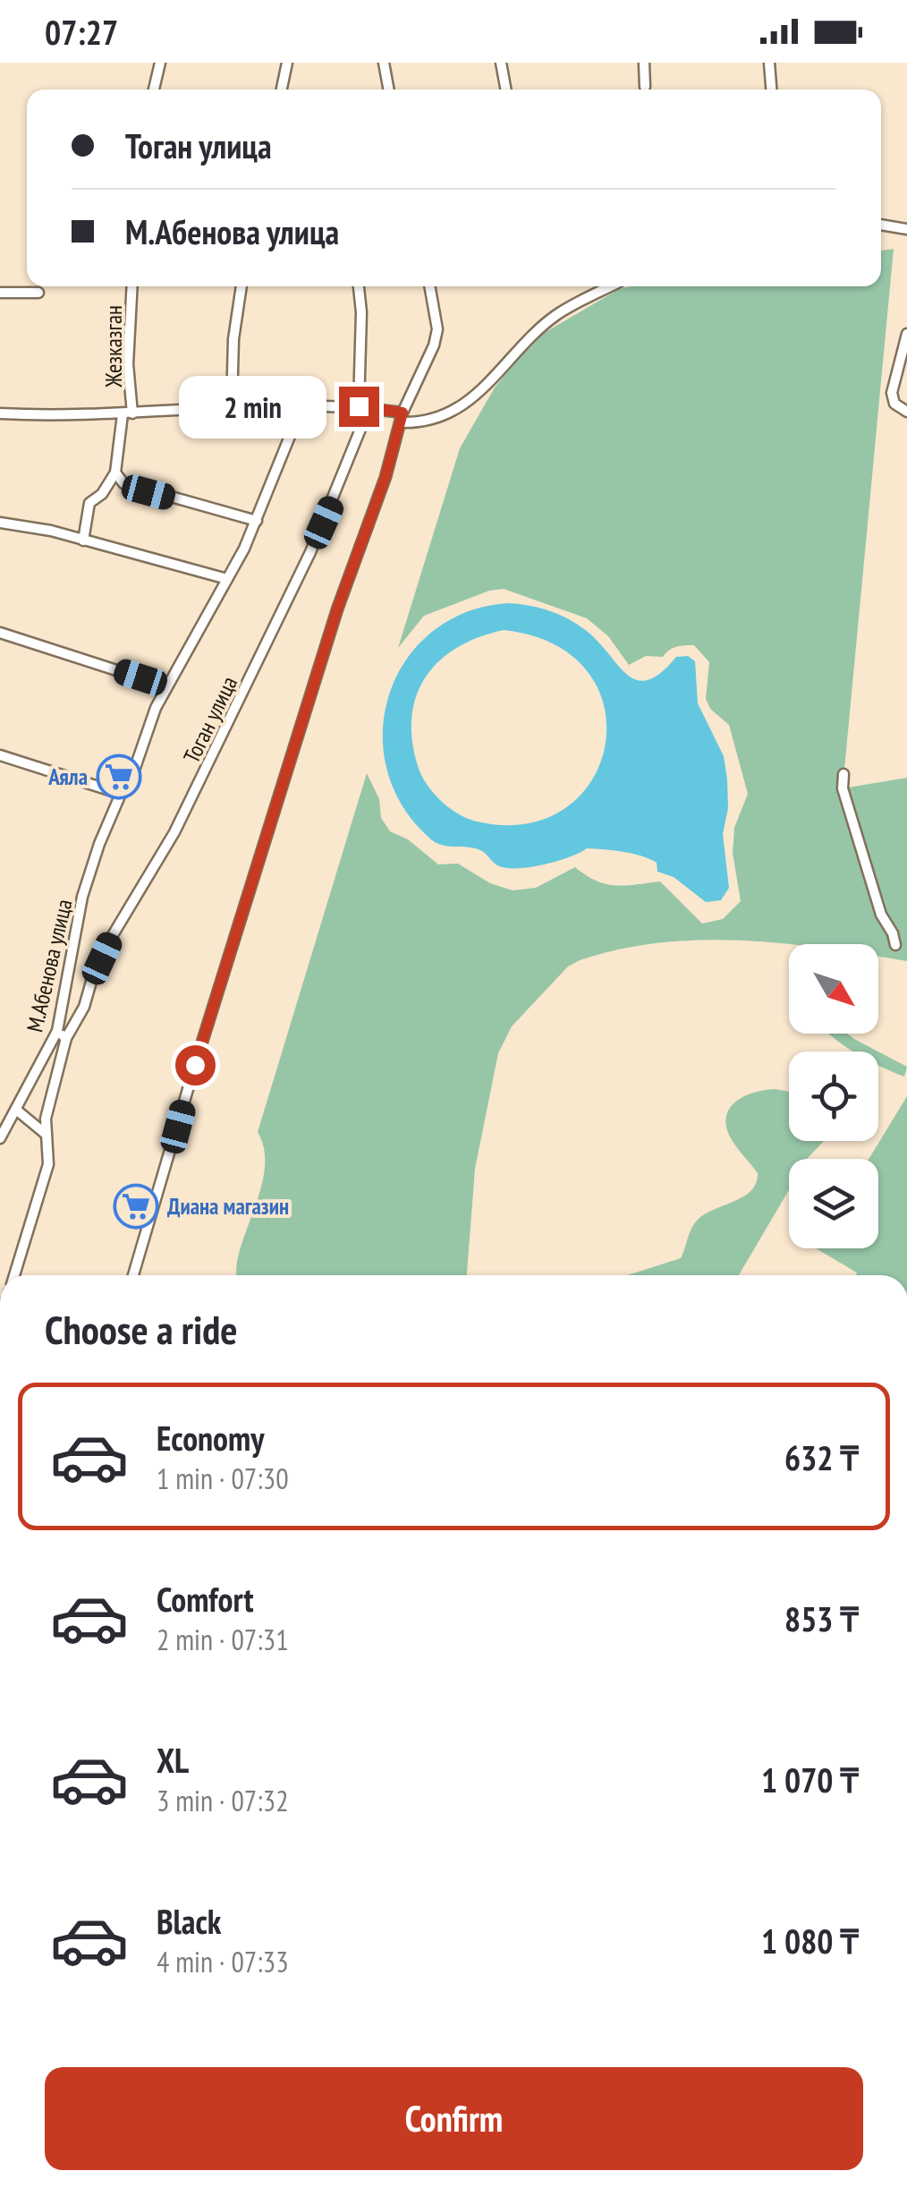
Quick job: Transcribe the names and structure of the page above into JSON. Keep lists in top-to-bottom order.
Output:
{
  "streets": {
    "street": ["Жезказган", "Тоган улица", "М.Абенова улица"]
  },
  "places": {
    "supermarket": ["Аяла", "Диана магазин"]
  },
  "north": "bottom right",
  "page": {
    "status": "07:27",
    "banner": ["Тоган улица", "М.Абенова улица"],
    "bubble": "2 min",
    "heading": "Choose a ride",
    "list": [
      {
        "name": "Economy",
        "note": "1 min · 07:30",
        "value": "632 ₸"
      },
      {
        "name": "Comfort",
        "note": "2 min · 07:31",
        "value": "853 ₸"
      },
      {
        "name": "XL",
        "note": "3 min · 07:32",
        "value": "1 070 ₸"
      },
      {
        "name": "Black",
        "note": "4 min · 07:33",
        "value": "1 080 ₸"
      }
    ],
    "buttons": "Confirm"
  }
}
